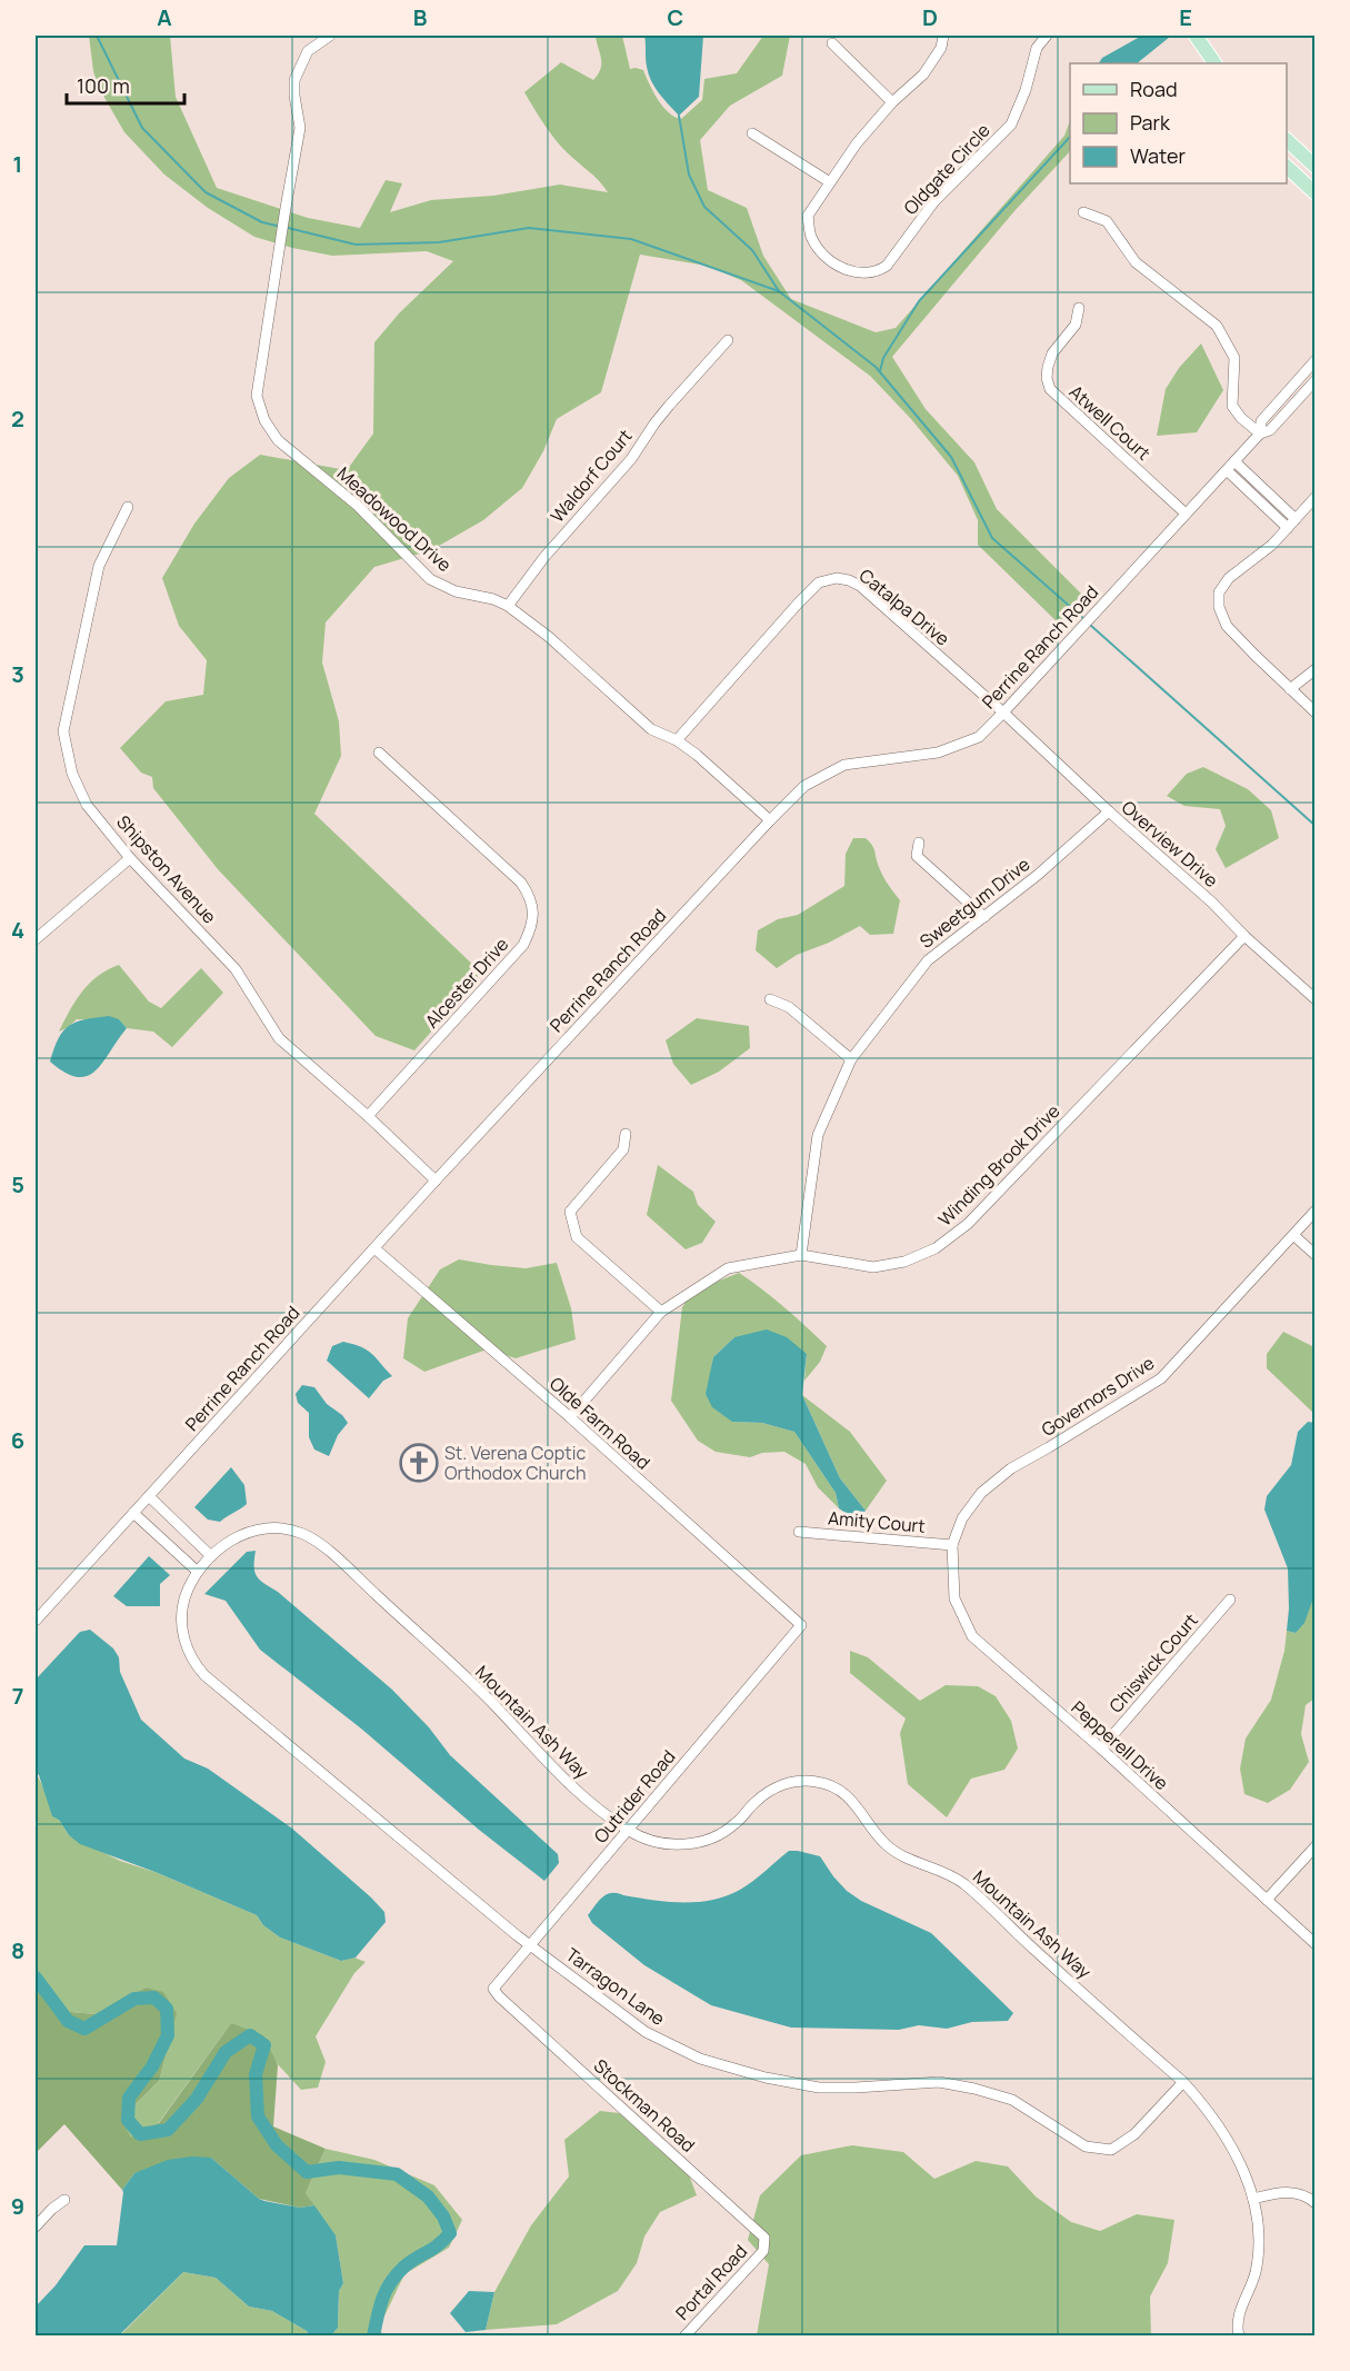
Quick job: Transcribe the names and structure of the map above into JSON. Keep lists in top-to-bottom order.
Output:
{
  "streets": {
    "street": [
      "Oldgate Circle",
      "Atwell Court",
      "Waldorf Court",
      "Meadowood Drive",
      "Catalpa Drive",
      "Perrine Ranch Road",
      "Overview Drive",
      "Shipston Avenue",
      "Sweetgum Drive",
      "Alcester Drive",
      "Winding Brook Drive",
      "Governors Drive",
      "Olde Farm Road",
      "Amity Court",
      "Chiswick Court",
      "Mountain Ash Way",
      "Pepperell Drive",
      "Outrider Road",
      "Tarragon Lane",
      "Stockman Road",
      "Portal Road"
    ]
  },
  "crossings": [
    ["Atwell Court", "Perrine Ranch Road"],
    ["Waldorf Court", "Meadowood Drive"],
    ["Meadowood Drive", "Catalpa Drive"],
    ["Meadowood Drive", "Perrine Ranch Road"],
    ["Catalpa Drive", "Perrine Ranch Road"],
    ["Catalpa Drive", "Overview Drive"],
    ["Perrine Ranch Road", "Overview Drive"],
    ["Perrine Ranch Road", "Shipston Avenue"],
    ["Perrine Ranch Road", "Olde Farm Road"],
    ["Overview Drive", "Sweetgum Drive"],
    ["Overview Drive", "Winding Brook Drive"],
    ["Shipston Avenue", "Alcester Drive"],
    ["Sweetgum Drive", "Winding Brook Drive"],
    ["Winding Brook Drive", "Olde Farm Road"],
    ["Governors Drive", "Amity Court"],
    ["Governors Drive", "Pepperell Drive"],
    ["Olde Farm Road", "Outrider Road"],
    ["Amity Court", "Pepperell Drive"],
    ["Chiswick Court", "Pepperell Drive"],
    ["Mountain Ash Way", "Outrider Road"],
    ["Mountain Ash Way", "Tarragon Lane"],
    ["Outrider Road", "Tarragon Lane"],
    ["Outrider Road", "Stockman Road"],
    ["Stockman Road", "Portal Road"]
  ],
  "places": {
    "church": ["St. Verena Coptic Orthodox Church"]
  },
  "legend": ["Road", "Park", "Water"],
  "scale_bar": "100 m",
  "grid": {
    "columns": [
      "A",
      "B",
      "C",
      "D",
      "E"
    ],
    "rows": [
      "1",
      "2",
      "3",
      "4",
      "5",
      "6",
      "7",
      "8",
      "9"
    ]
  }
}
